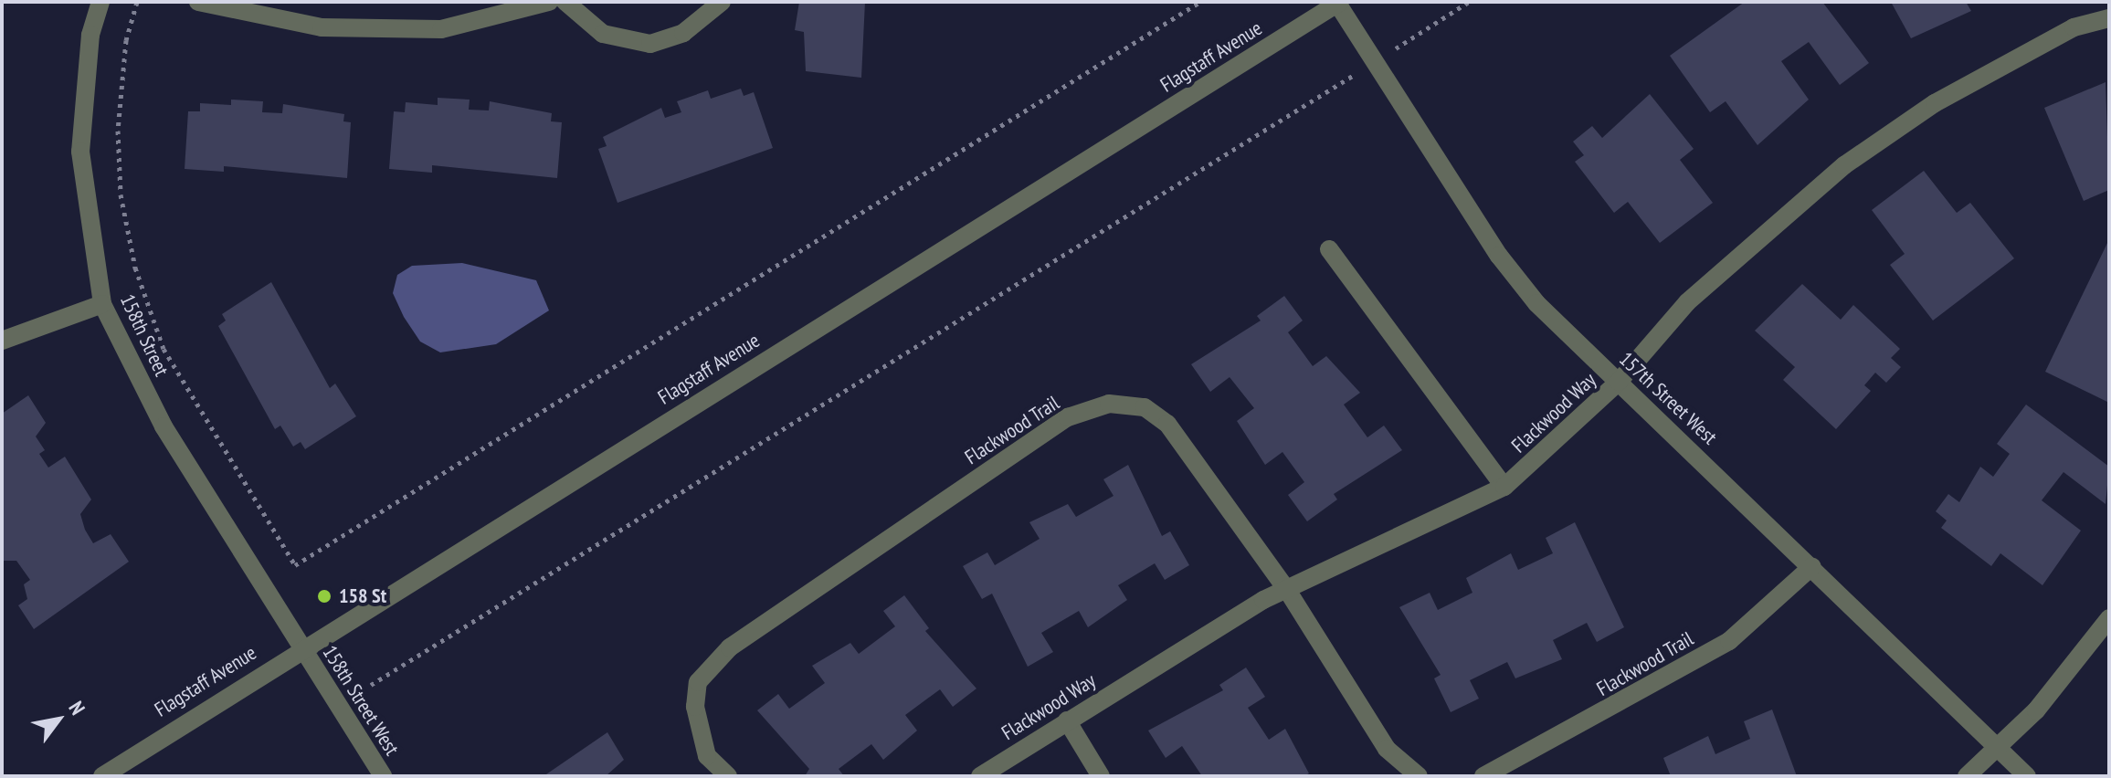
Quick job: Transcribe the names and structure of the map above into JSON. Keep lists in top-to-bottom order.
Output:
{
  "streets": {
    "street": [
      "Flagstaff Avenue",
      "158th Street",
      "157th Street West",
      "Flackwood Way",
      "Flackwood Trail",
      "158th Street West"
    ]
  },
  "crossings": [
    ["Flagstaff Avenue", "158th Street"],
    ["Flagstaff Avenue", "157th Street West"],
    ["Flagstaff Avenue", "158th Street West"],
    ["158th Street", "158th Street West"],
    ["157th Street West", "Flackwood Way"],
    ["157th Street West", "Flackwood Trail"],
    ["Flackwood Way", "Flackwood Trail"]
  ],
  "places": ["158 St"],
  "north": "top right"
}
